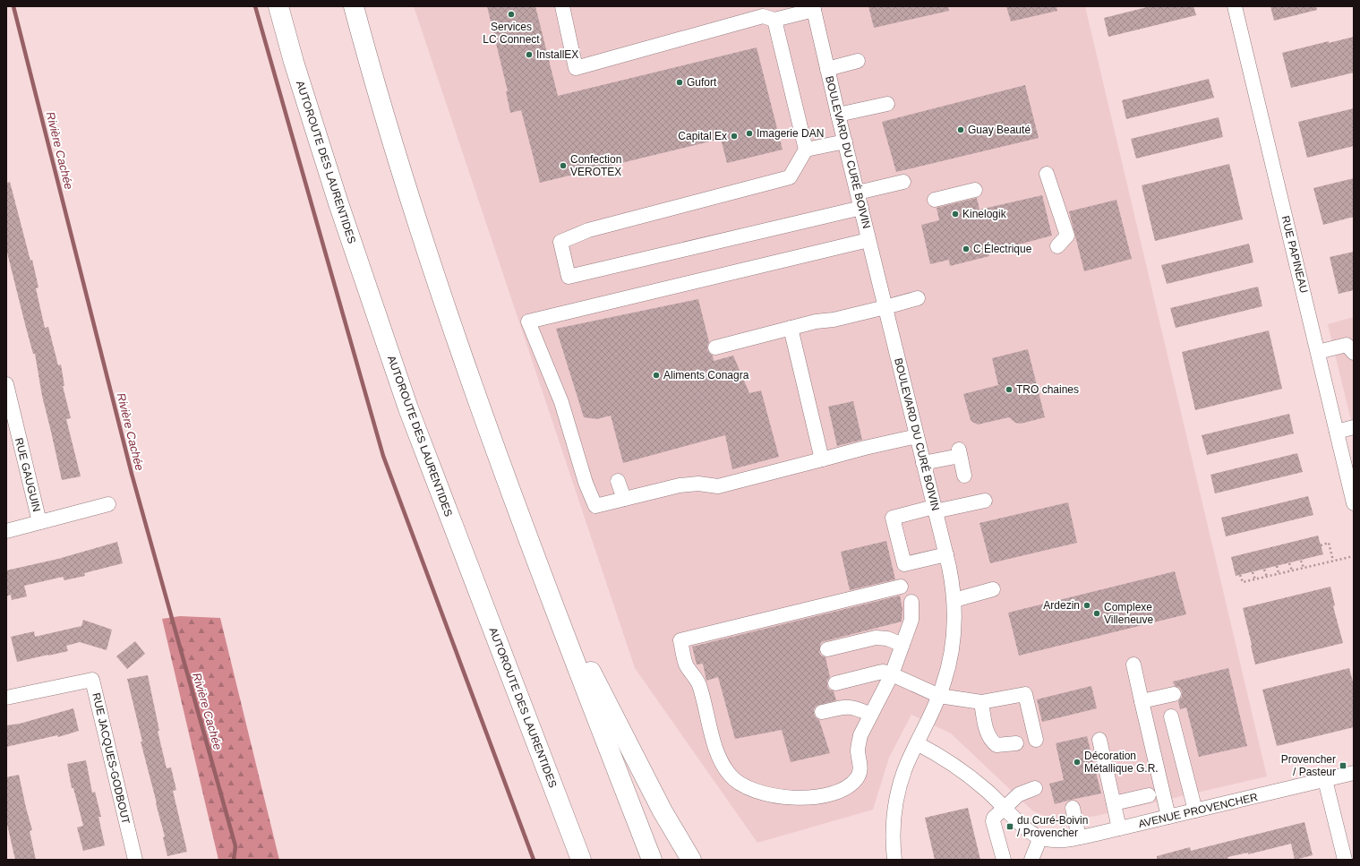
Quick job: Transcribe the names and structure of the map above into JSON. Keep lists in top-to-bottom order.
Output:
{
  "streets": {
    "highway": ["AUTOROUTE DES LAURENTIDES"],
    "street": [
      "BOULEVARD DU CURÉ BOIVIN",
      "RUE PAPINEAU",
      "RUE GAUGUIN",
      "RUE JACQUES-GODBOUT",
      "AVENUE PROVENCHER"
    ]
  },
  "water": ["Rivière Cachée"],
  "places": {
    "other": [
      "Services LC Connect",
      "InstallEX",
      "Gufort",
      "Guay Beauté",
      "Imagerie DAN",
      "Capital Ex",
      "Confection VEROTEX",
      "Kinelogik",
      "C Électrique",
      "Aliments Conagra",
      "TRO chaines",
      "Ardezin",
      "Complexe Villeneuve",
      "Décoration Métallique G.R."
    ],
    "transit": ["Provencher / Pasteur", "du Curé-Boivin / Provencher"]
  }
}
